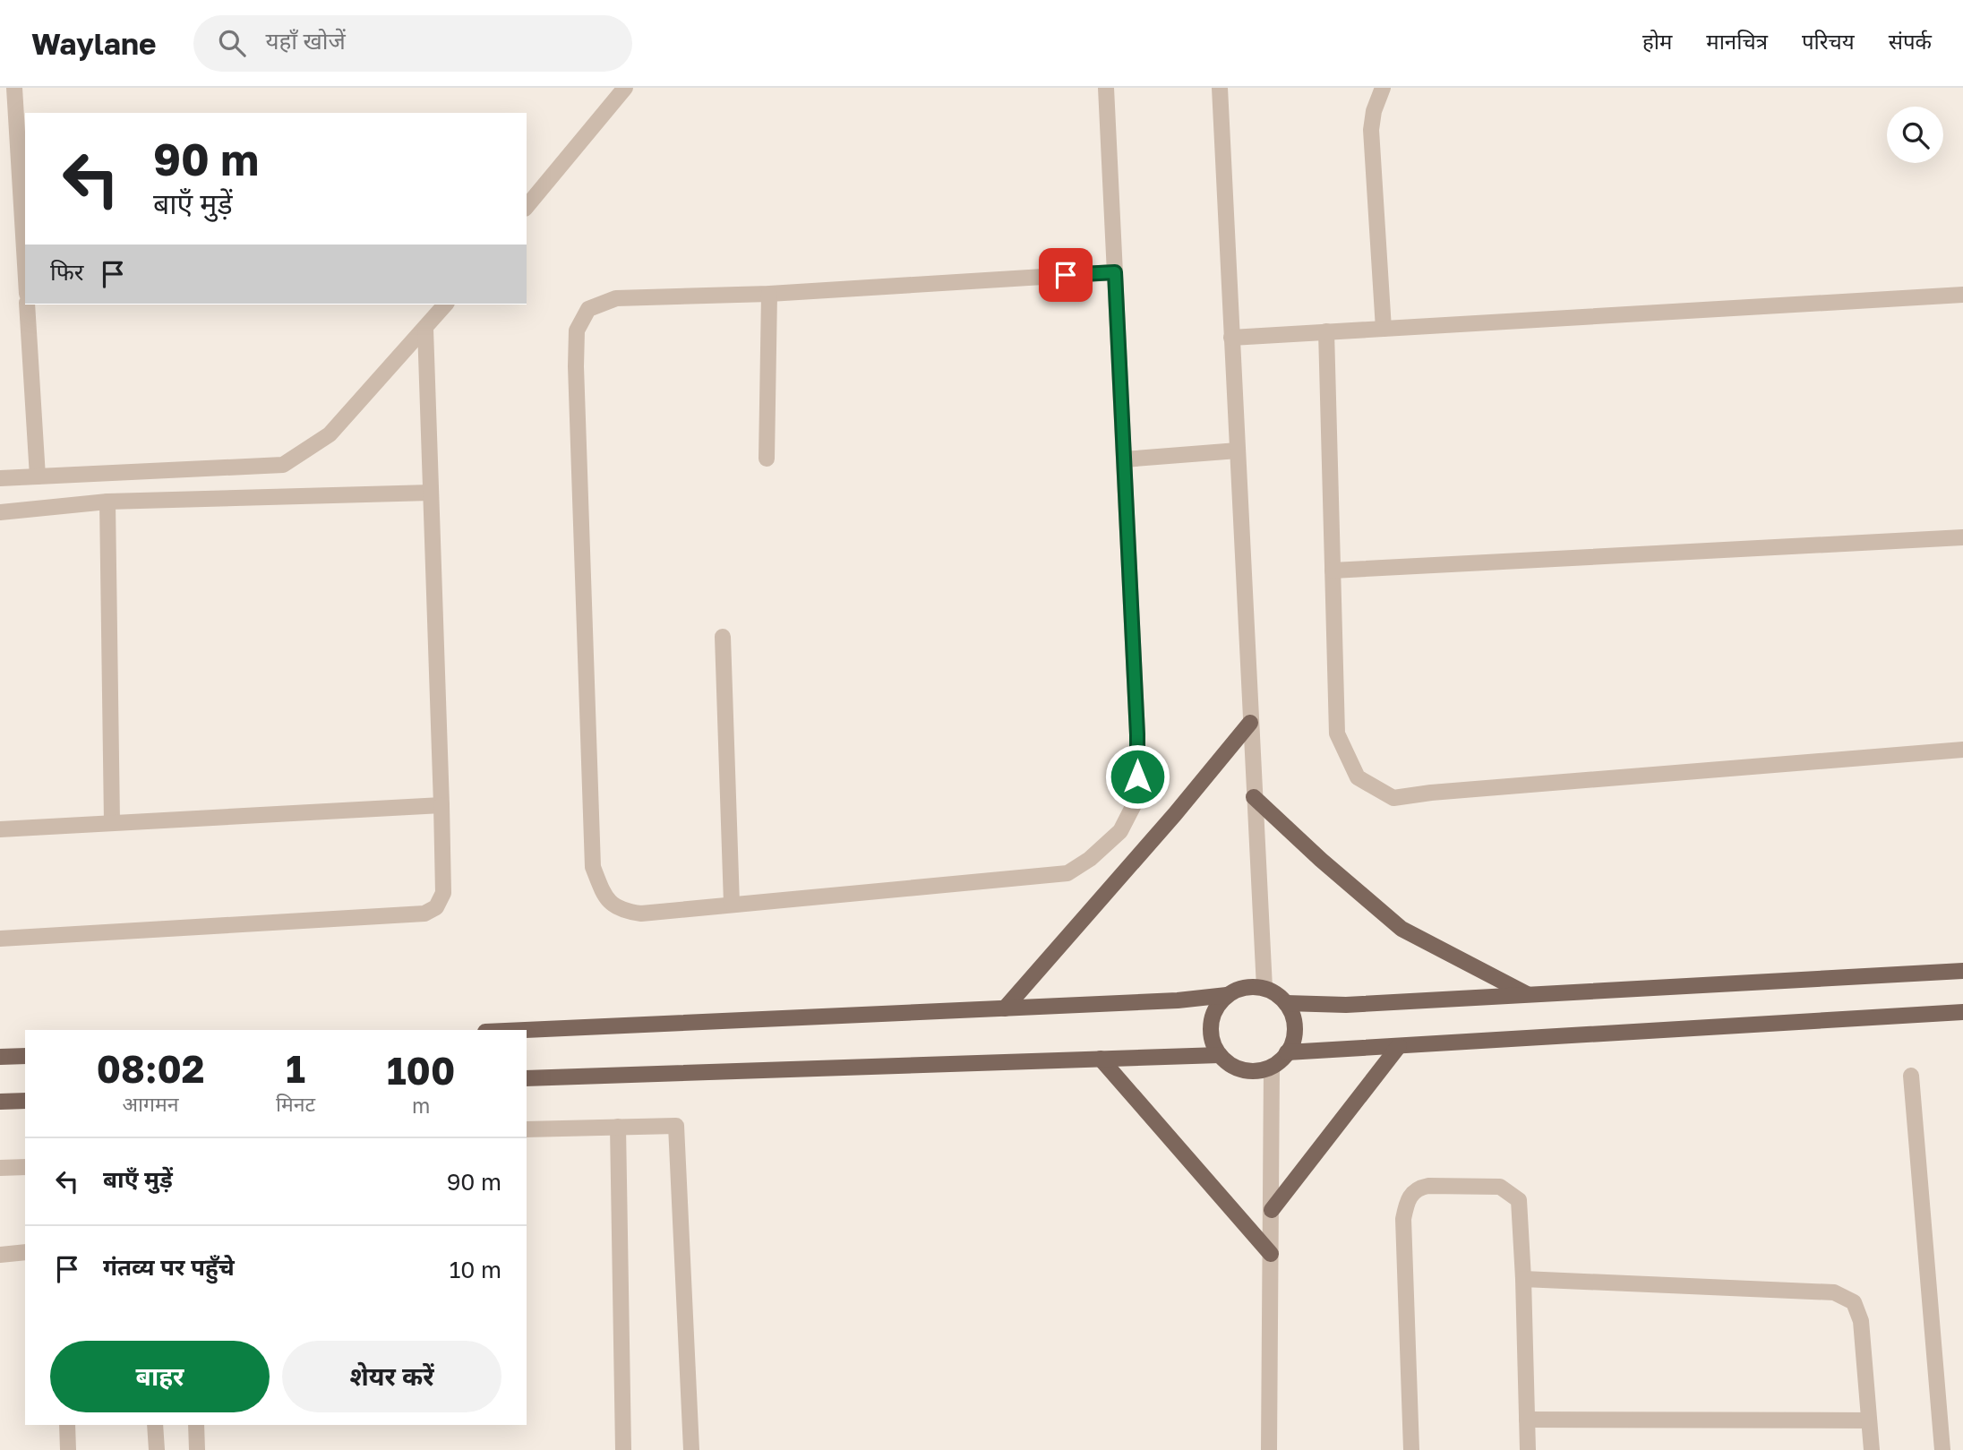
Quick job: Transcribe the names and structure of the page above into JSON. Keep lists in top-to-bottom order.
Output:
{
  "page": {
    "header": "Waylane",
    "search": "यहाँ खोजें",
    "nav": [
      "होम",
      "मानचित्र",
      "परिचय",
      "संपर्क"
    ],
    "turn": ["90 m", "बाएँ मुड़ें"],
    "then": "फिर",
    "eta": [
      "08:02",
      "आगमन",
      "1",
      "मिनट",
      "100",
      "m"
    ],
    "list": [
      {
        "name": "बाएँ मुड़ें",
        "value": "90 m"
      },
      {
        "name": "गंतव्य पर पहुँचे",
        "value": "10 m"
      }
    ],
    "buttons": ["बाहर", "शेयर करें"]
  }
}
